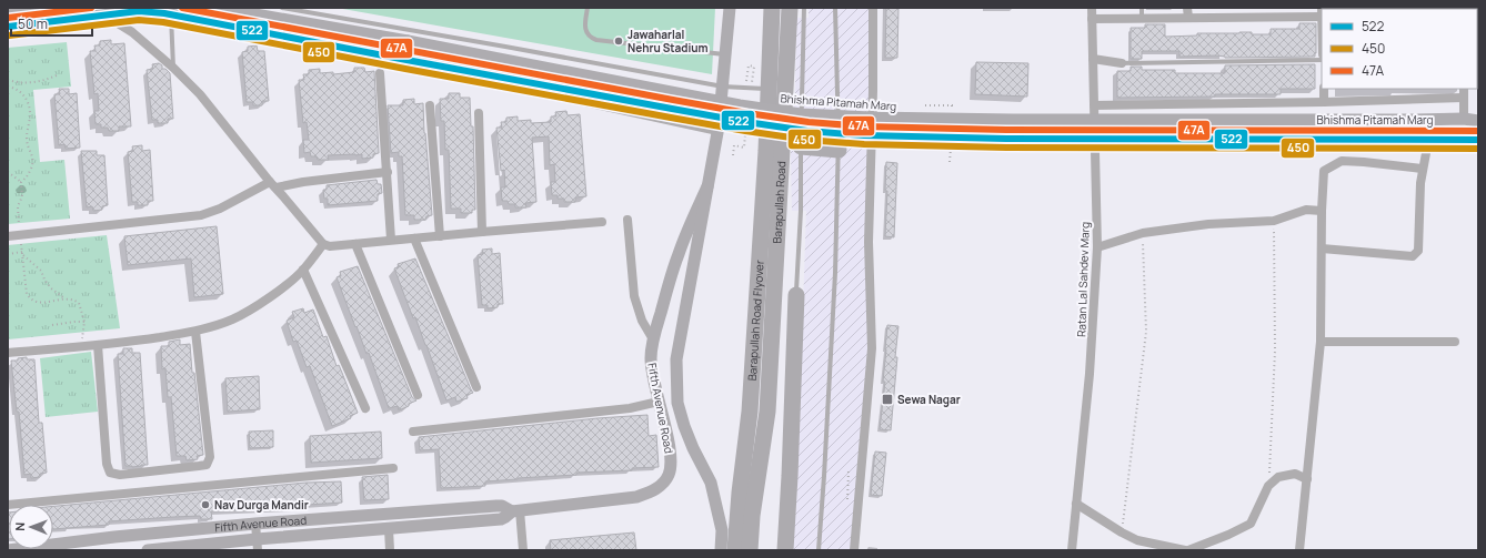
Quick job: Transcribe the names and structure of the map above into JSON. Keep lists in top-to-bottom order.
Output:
{
  "streets": {
    "highway": ["Barapullah Road", "Barapullah Road Flyover"],
    "main road": ["Bhishma Pitamah Marg", "Fifth Avenue Road"],
    "street": ["Ratan Lal Sahdev Marg"]
  },
  "crossings": [
    ["Bhishma Pitamah Marg", "Barapullah Road Flyover"],
    ["Barapullah Road", "Barapullah Road Flyover"]
  ],
  "places": {
    "other": ["Jawaharlal Nehru Stadium", "Nav Durga Mandir"],
    "transit": ["Sewa Nagar"]
  },
  "lines": ["transit line 47A", "transit line 522", "transit line 450"],
  "legend": ["522", "450", "47A"],
  "scale_bar": "50 m",
  "north": "left"
}
